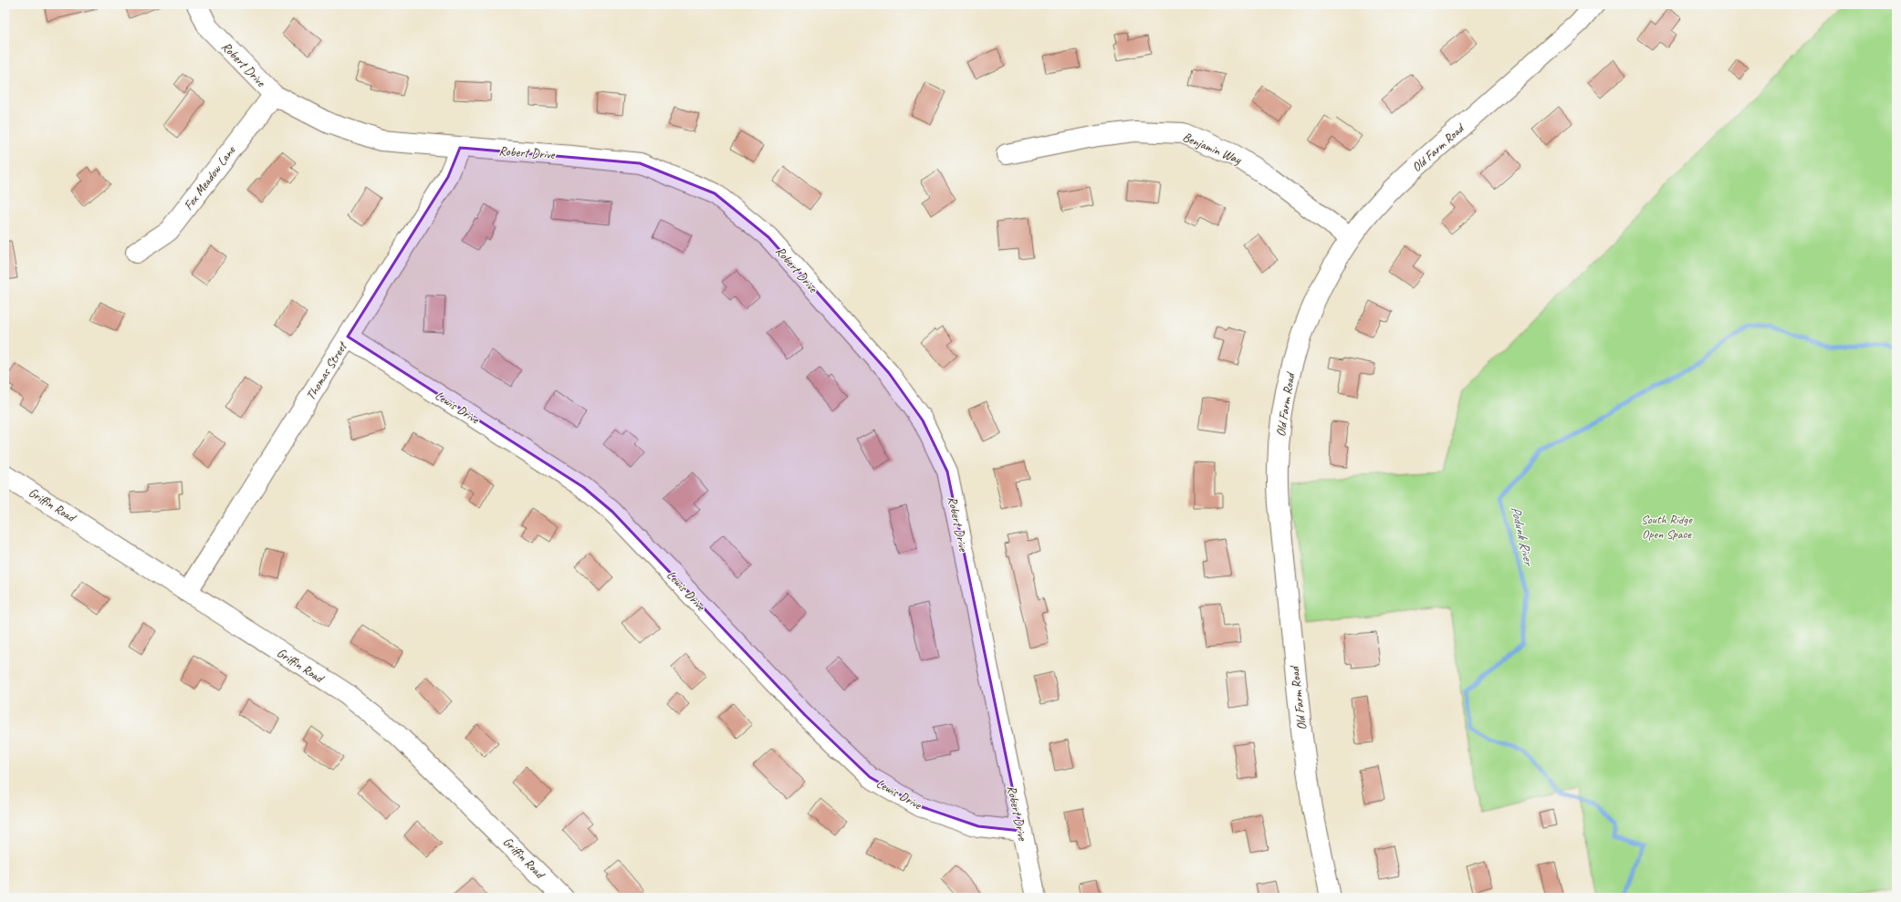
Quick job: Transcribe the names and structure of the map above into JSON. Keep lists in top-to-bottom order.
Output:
{
  "streets": {
    "street": [
      "Robert Drive",
      "Benjamin Way",
      "Old Farm Road",
      "Fox Meadow Lane",
      "Thomas Street",
      "Lewis Drive",
      "Griffin Road"
    ]
  },
  "crossings": [
    ["Robert Drive", "Fox Meadow Lane"],
    ["Robert Drive", "Thomas Street"],
    ["Robert Drive", "Lewis Drive"],
    ["Benjamin Way", "Old Farm Road"],
    ["Thomas Street", "Lewis Drive"],
    ["Thomas Street", "Griffin Road"]
  ],
  "water": ["Podunk River"],
  "parks": ["South Ridge Open Space"]
}
